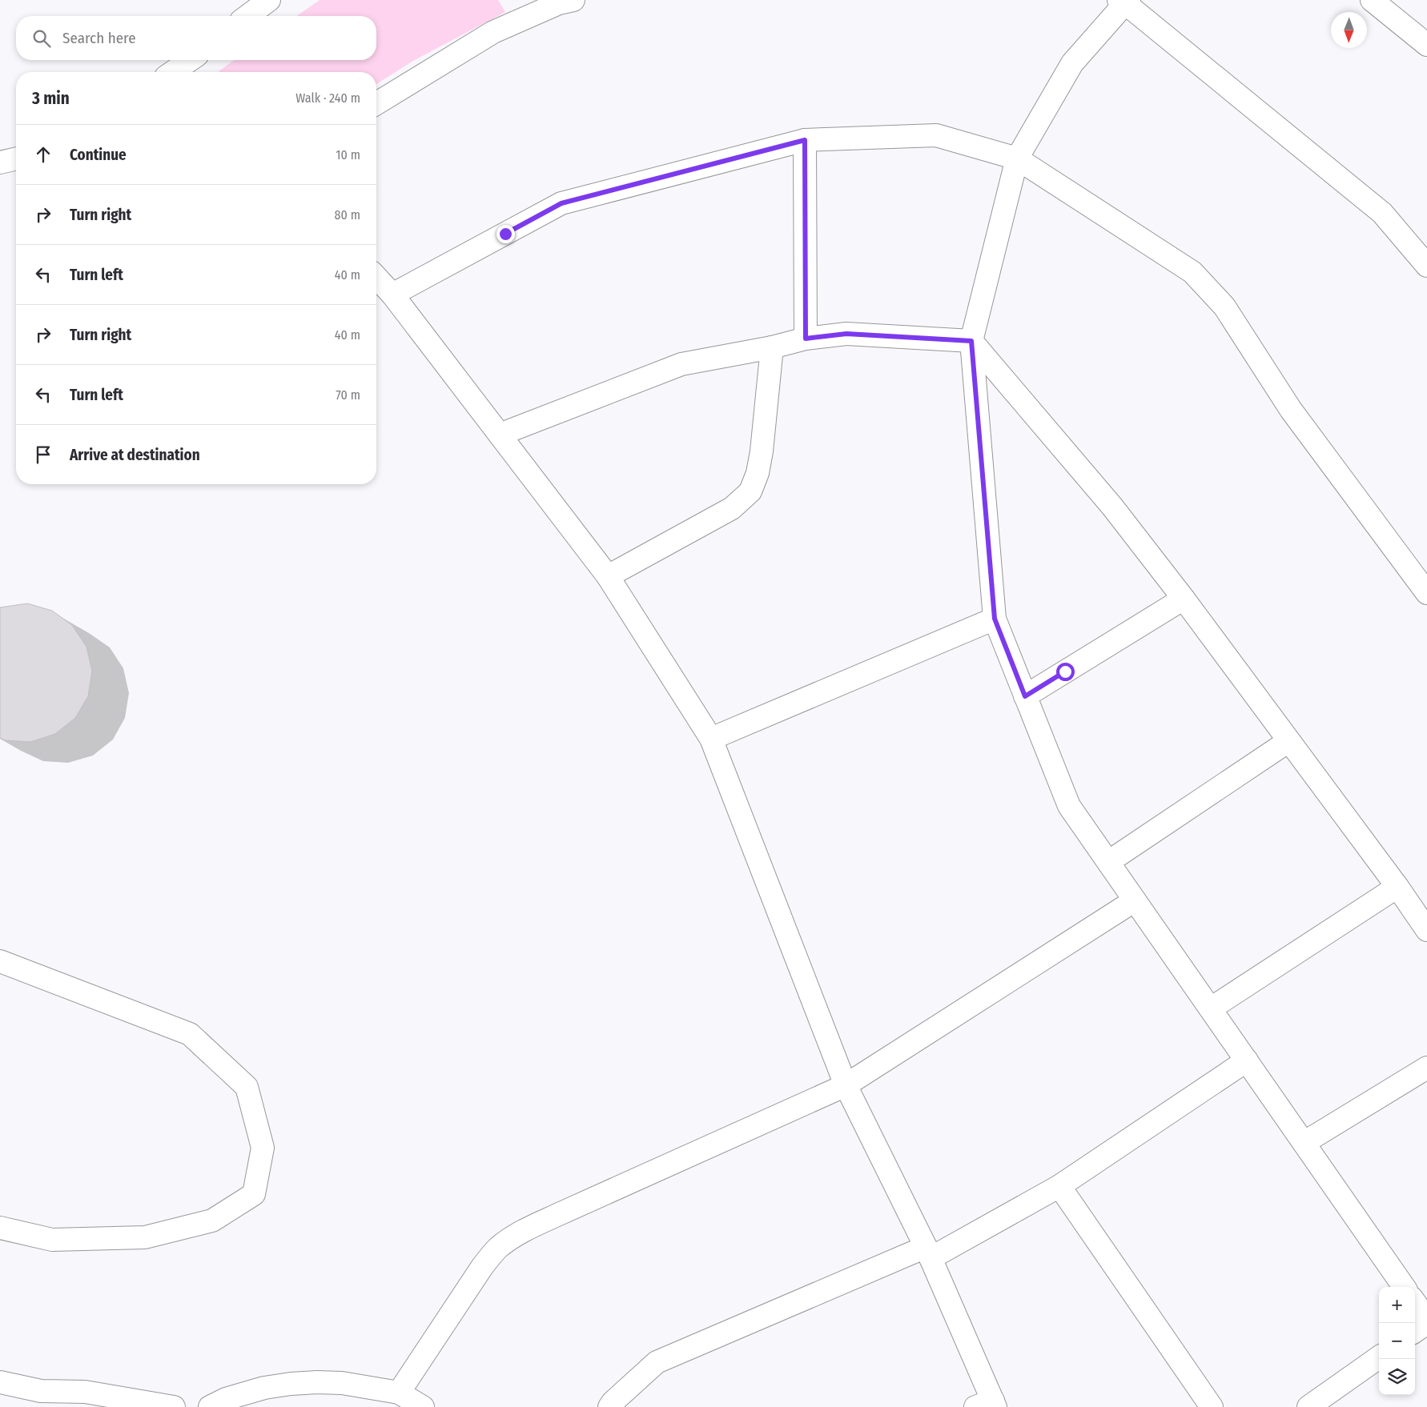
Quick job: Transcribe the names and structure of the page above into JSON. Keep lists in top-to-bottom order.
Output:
{
  "north": "bottom",
  "page": {
    "search": "Search here",
    "heading": ["3 min", "Walk · 240 m"],
    "list": [
      ["Continue", "10 m"],
      ["Turn right", "80 m"],
      ["Turn left", "40 m"],
      ["Turn right", "40 m"],
      ["Turn left", "70 m"],
      "Arrive at destination"
    ],
    "map_buttons": ["+", "−"]
  }
}
